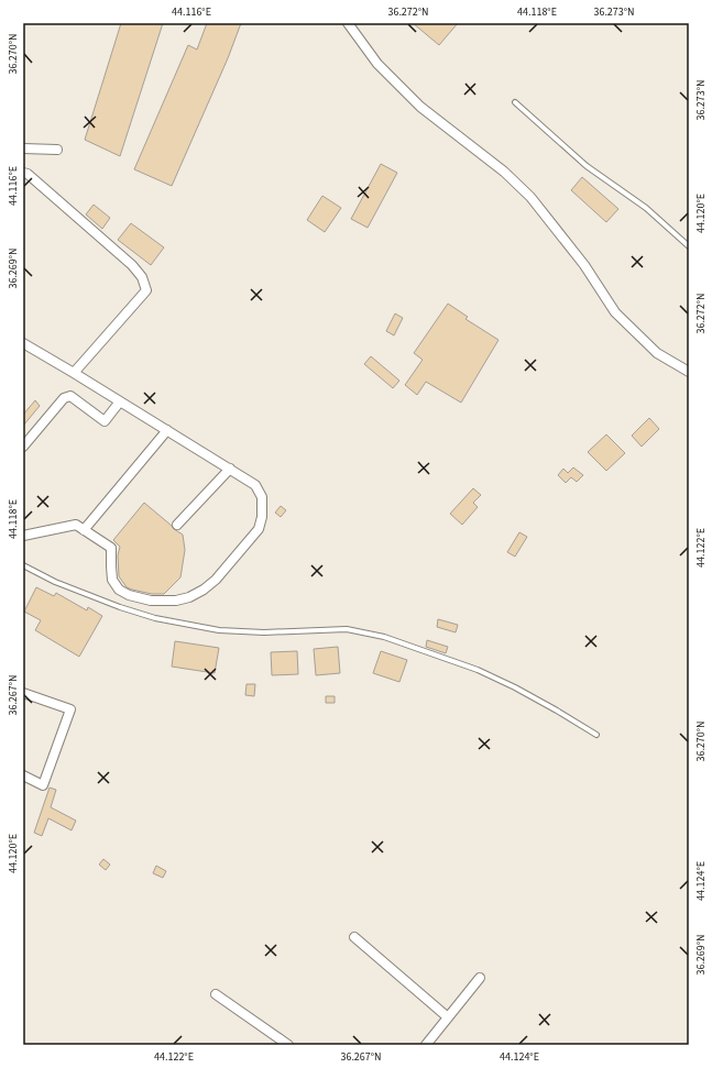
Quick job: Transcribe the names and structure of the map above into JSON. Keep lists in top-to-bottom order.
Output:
{
  "coordinates": [
    "44.116°E",
    "36.272°N",
    "44.118°E",
    "36.273°N",
    "36.270°N",
    "44.120°E",
    "36.269°N",
    "44.122°E",
    "36.267°N",
    "44.124°E"
  ]
}
